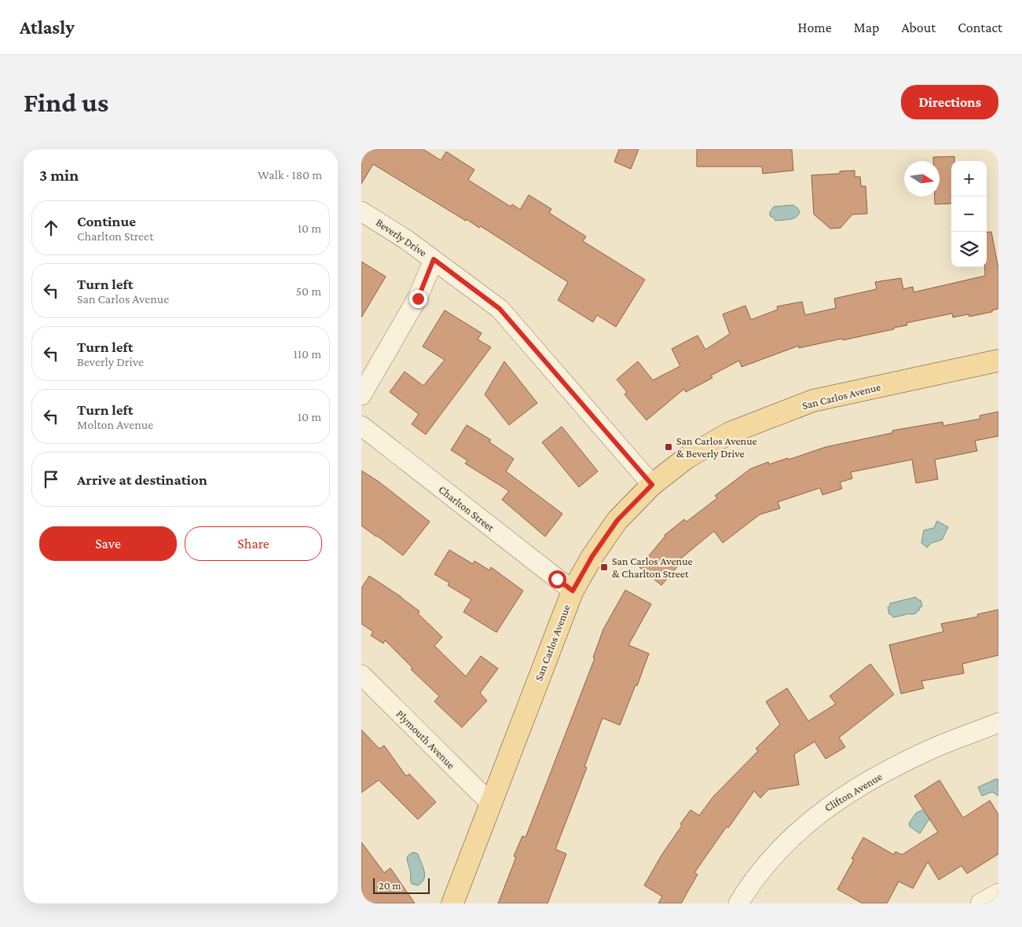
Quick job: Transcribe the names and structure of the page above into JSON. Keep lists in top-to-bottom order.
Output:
{
  "streets": {
    "main road": ["San Carlos Avenue"],
    "street": [
      "Beverly Drive",
      "Charlton Street",
      "Plymouth Avenue",
      "Clifton Avenue"
    ]
  },
  "crossings": [
    ["Beverly Drive", "San Carlos Avenue"],
    ["San Carlos Avenue", "Charlton Street"],
    ["San Carlos Avenue", "Plymouth Avenue"]
  ],
  "places": {
    "transit": ["San Carlos Avenue & Beverly Drive", "San Carlos Avenue & Charlton Street"]
  },
  "scale_bar": "20 m",
  "north": "right",
  "page": {
    "header": "Atlasly",
    "nav": [
      "Home",
      "Map",
      "About",
      "Contact"
    ],
    "buttons": [
      "Directions",
      ["Save", "Share"]
    ],
    "title": "Find us",
    "heading": ["3 min", "Walk · 180 m"],
    "map_buttons": ["+", "−"],
    "list": [
      ["Continue", "Charlton Street", "10 m"],
      ["Turn left", "San Carlos Avenue", "50 m"],
      ["Turn left", "Beverly Drive", "110 m"],
      ["Turn left", "Molton Avenue", "10 m"],
      "Arrive at destination"
    ],
    "scale": "20 m"
  }
}
